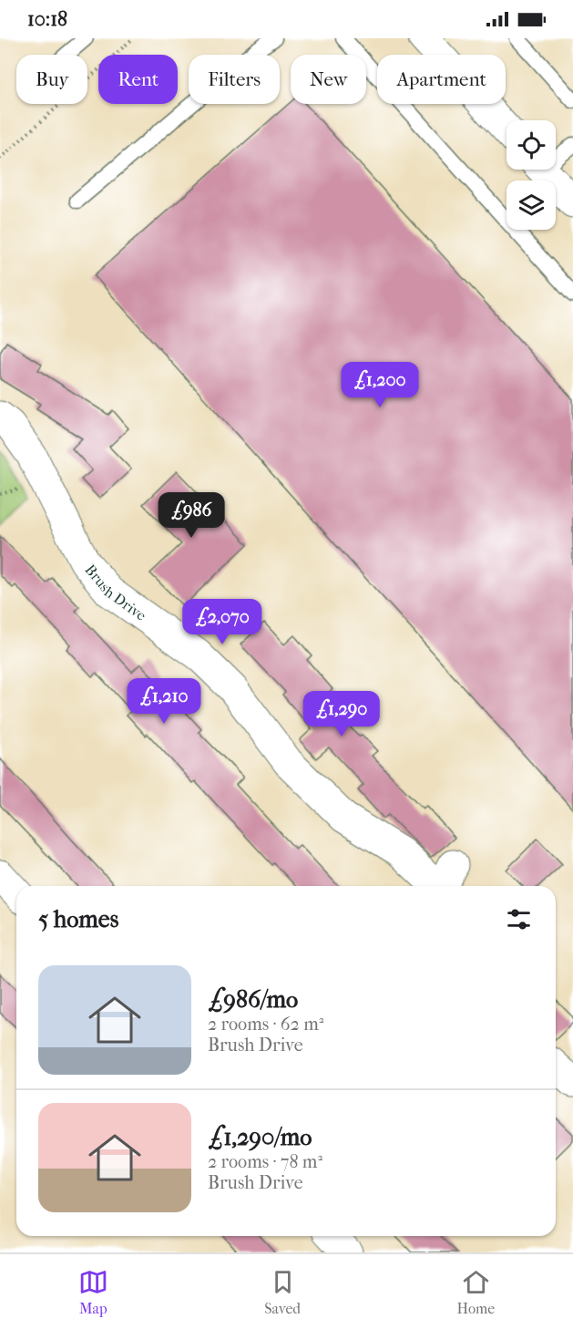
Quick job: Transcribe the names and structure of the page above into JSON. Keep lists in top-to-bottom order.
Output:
{
  "streets": {
    "street": ["Brush Drive"]
  },
  "page": {
    "status": "10:18",
    "chip": [
      "Buy",
      "Rent",
      "Filters",
      "New",
      "Apartment"
    ],
    "price": [
      "£1,200",
      "£986",
      "£2,070",
      "£1,210",
      "£1,290"
    ],
    "heading": "5 homes",
    "list": [
      {
        "name": "£986/mo",
        "note": "2 rooms · 62 m² · Brush Drive"
      },
      {
        "name": "£1,290/mo",
        "note": "2 rooms · 78 m² · Brush Drive"
      }
    ],
    "tabs": ["Map", "Saved", "Home"]
  }
}
